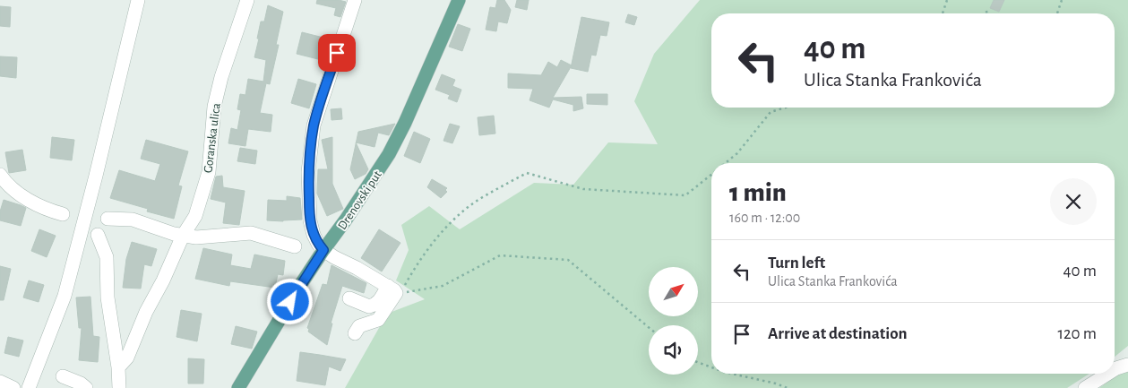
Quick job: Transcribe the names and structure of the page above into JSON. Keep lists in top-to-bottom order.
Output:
{
  "streets": {
    "main road": ["Drenovski put"],
    "street": ["Goranska ulica"]
  },
  "north": "top right",
  "page": {
    "turn": ["40 m", "Ulica Stanka Frankovića"],
    "heading": ["1 min", "160 m · 12:00"],
    "list": [
      {
        "name": "Turn left",
        "note": "Ulica Stanka Frankovića",
        "value": "40 m"
      },
      {
        "name": "Arrive at destination",
        "value": "120 m"
      }
    ]
  }
}
